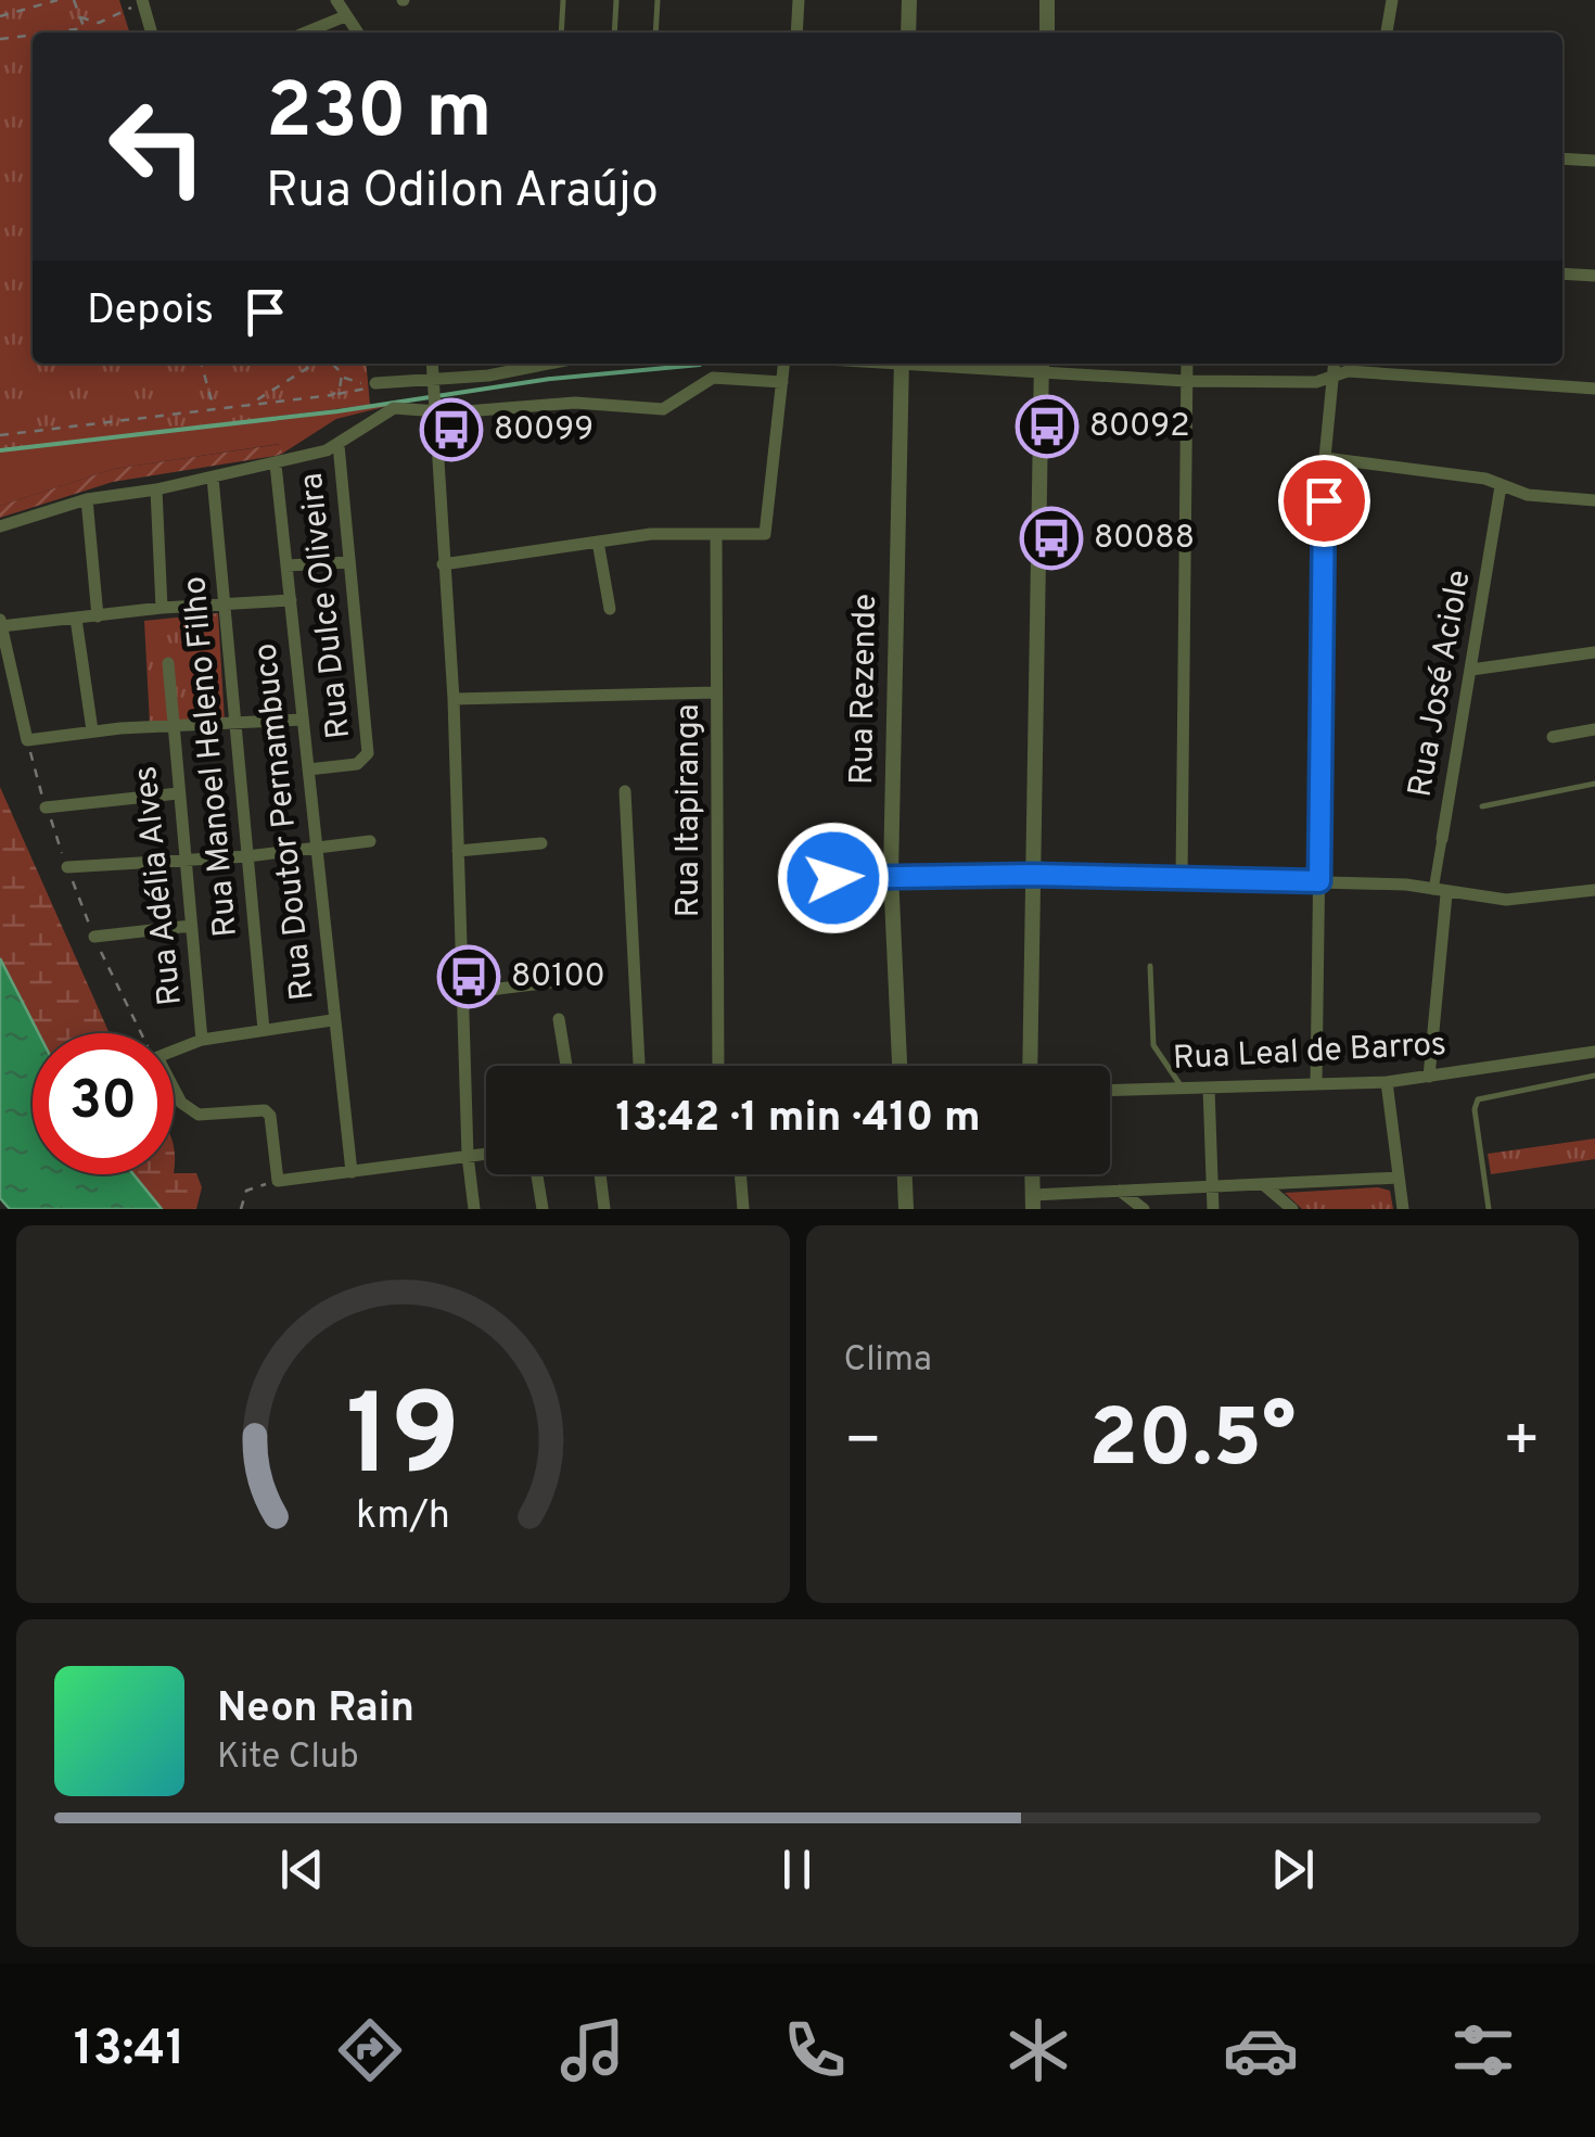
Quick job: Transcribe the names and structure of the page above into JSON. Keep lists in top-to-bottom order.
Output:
{
  "streets": {
    "street": [
      "Rua Dulce Oliveira",
      "Rua José Aciole",
      "Rua Rezende",
      "Rua Manoel Heleno Filho",
      "Rua Itapiranga",
      "Rua Doutor Pernambuco",
      "Rua Adélia Alves",
      "Rua Leal de Barros"
    ]
  },
  "crossings": [
    ["Rua Dulce Oliveira", "Rua Doutor Pernambuco"],
    ["Rua José Aciole", "Rua Leal de Barros"]
  ],
  "places": {
    "bus stop": [
      "80092",
      "80099",
      "80088",
      "80100"
    ]
  },
  "page": {
    "turn": ["230 m", "Rua Odilon Araújo"],
    "then": "Depois",
    "limit": "30",
    "trip": "13:42 · 1 min · 410 m",
    "tile": "Clima",
    "heat": ["−", "20.5°", "+"],
    "song": ["Neon Rain", "Kite Club"],
    "tabs": "13:41",
    "gauge": ["19", "km/h"]
  }
}
